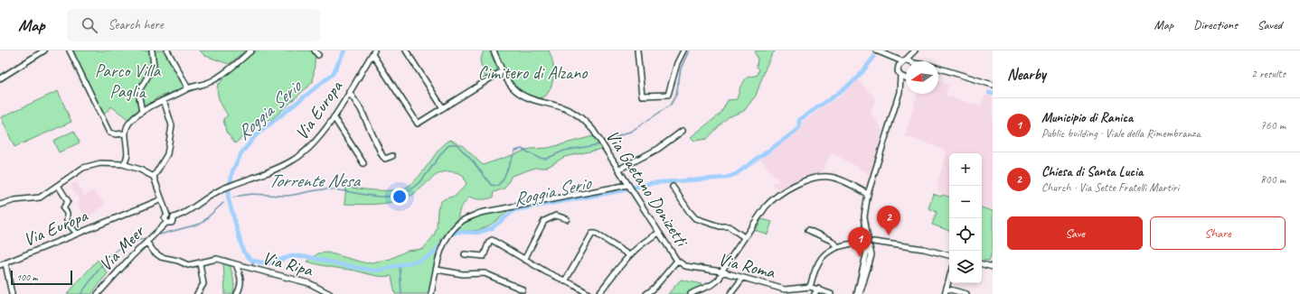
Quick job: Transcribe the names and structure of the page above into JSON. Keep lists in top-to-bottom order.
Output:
{
  "streets": {
    "street": [
      "Via Europa",
      "Via Gaetano Donizetti",
      "Via Meer",
      "Via Ripa",
      "Via Roma"
    ]
  },
  "crossings": [
    ["Via Europa", "Via Meer"],
    ["Via Gaetano Donizetti", "Via Roma"]
  ],
  "water": ["Roggia Serio", "Torrente Nesa"],
  "parks": ["Parco Villa Paglia", "Cimitero di Alzano"],
  "scale_bar": "100 m",
  "north": "left",
  "page": {
    "header": "Map",
    "search": "Search here",
    "nav": ["Map", "Directions", "Saved"],
    "heading": ["Nearby", "2 results"],
    "list": [
      {
        "mark": "1",
        "name": "Municipio di Ranica",
        "note": "Public building · Viale della Rimembranza",
        "value": "760 m"
      },
      {
        "mark": "2",
        "name": "Chiesa di Santa Lucia",
        "note": "Church · Via Sette Fratelli Martiri",
        "value": "800 m"
      }
    ],
    "map_buttons": ["+", "−"],
    "pins": ["2", "1"],
    "buttons": ["Save", "Share"],
    "scale": "100 m"
  }
}
